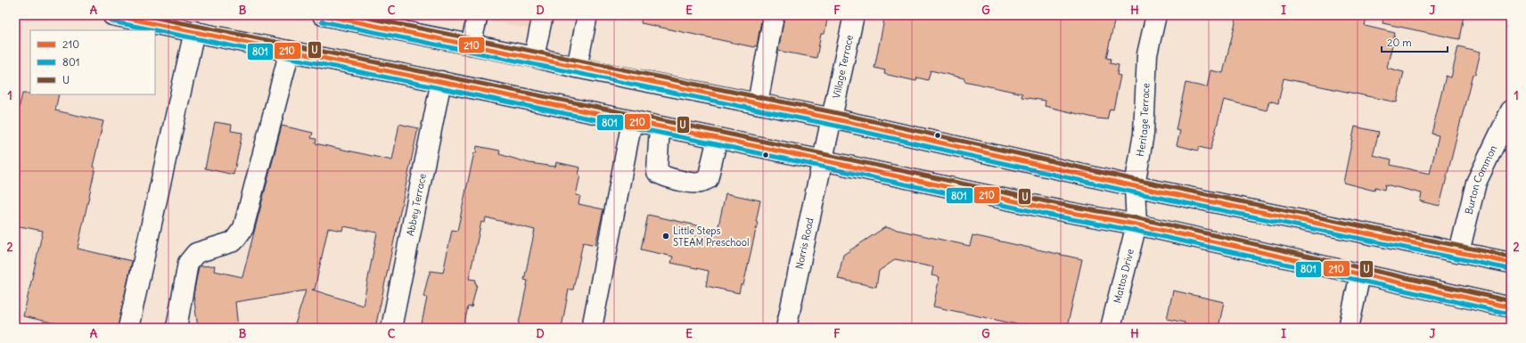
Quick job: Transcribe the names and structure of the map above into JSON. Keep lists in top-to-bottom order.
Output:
{
  "streets": {
    "main road": [
      "Village Terrace",
      "Heritage Terrace",
      "Burton Common",
      "Abbey Terrace",
      "Norris Road",
      "Mattos Drive"
    ]
  },
  "crossings": [
    ["Village Terrace", "Norris Road"],
    ["Heritage Terrace", "Mattos Drive"]
  ],
  "places": ["Little Steps STEAM Preschool"],
  "lines": ["transit line 210", "transit line U", "transit line 801"],
  "legend": ["210", "801", "U"],
  "scale_bar": "20 m",
  "grid": {
    "columns": [
      "A",
      "B",
      "C",
      "D",
      "E",
      "F",
      "G",
      "H",
      "I",
      "J"
    ],
    "rows": ["1", "2"]
  }
}
